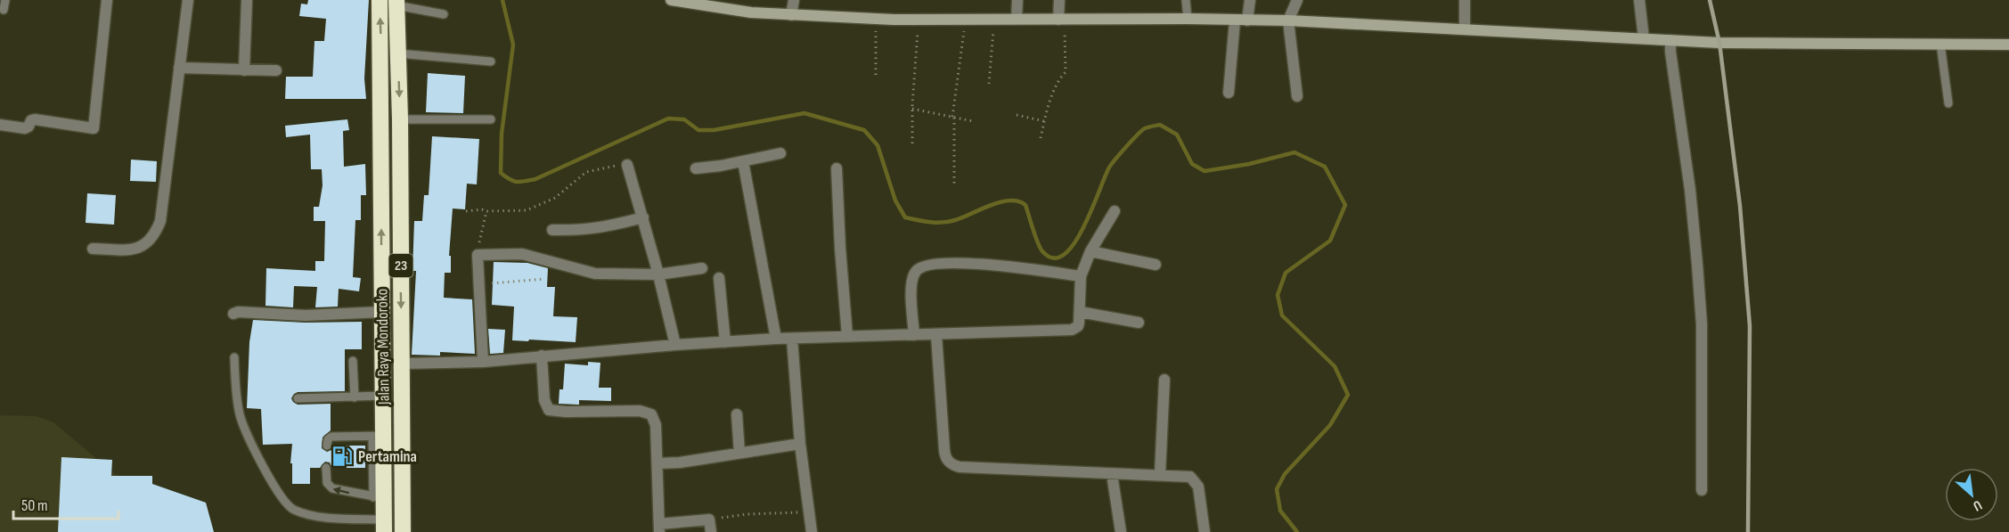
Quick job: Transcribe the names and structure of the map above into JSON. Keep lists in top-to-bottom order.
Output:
{
  "streets": {
    "highway": ["23", "Jalan Raya Mondoroko"]
  },
  "places": {
    "fuel station": ["Pertamina"]
  },
  "scale_bar": "50 m",
  "north": "bottom right"
}
